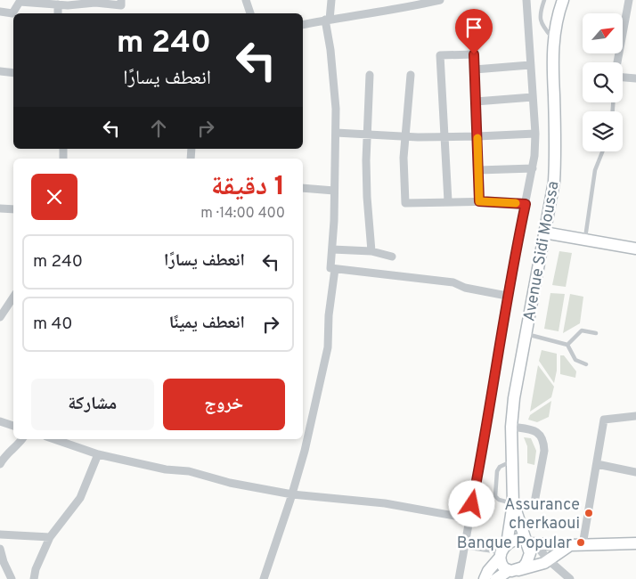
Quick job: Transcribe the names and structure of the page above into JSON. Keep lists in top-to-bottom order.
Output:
{
  "streets": {
    "street": ["Avenue Sidi Moussa"]
  },
  "places": ["Assurance cherkaoui", "Banque Popular"],
  "north": "top right",
  "page": {
    "turn": ["240 m", "انعطف يسارًا"],
    "heading": ["1 دقيقة", "400 m · 14:00"],
    "list": [
      {
        "name": "انعطف يسارًا",
        "value": "240 m"
      },
      {
        "name": "انعطف يمينًا",
        "value": "40 m"
      }
    ],
    "buttons": ["خروج", "مشاركة"]
  }
}
